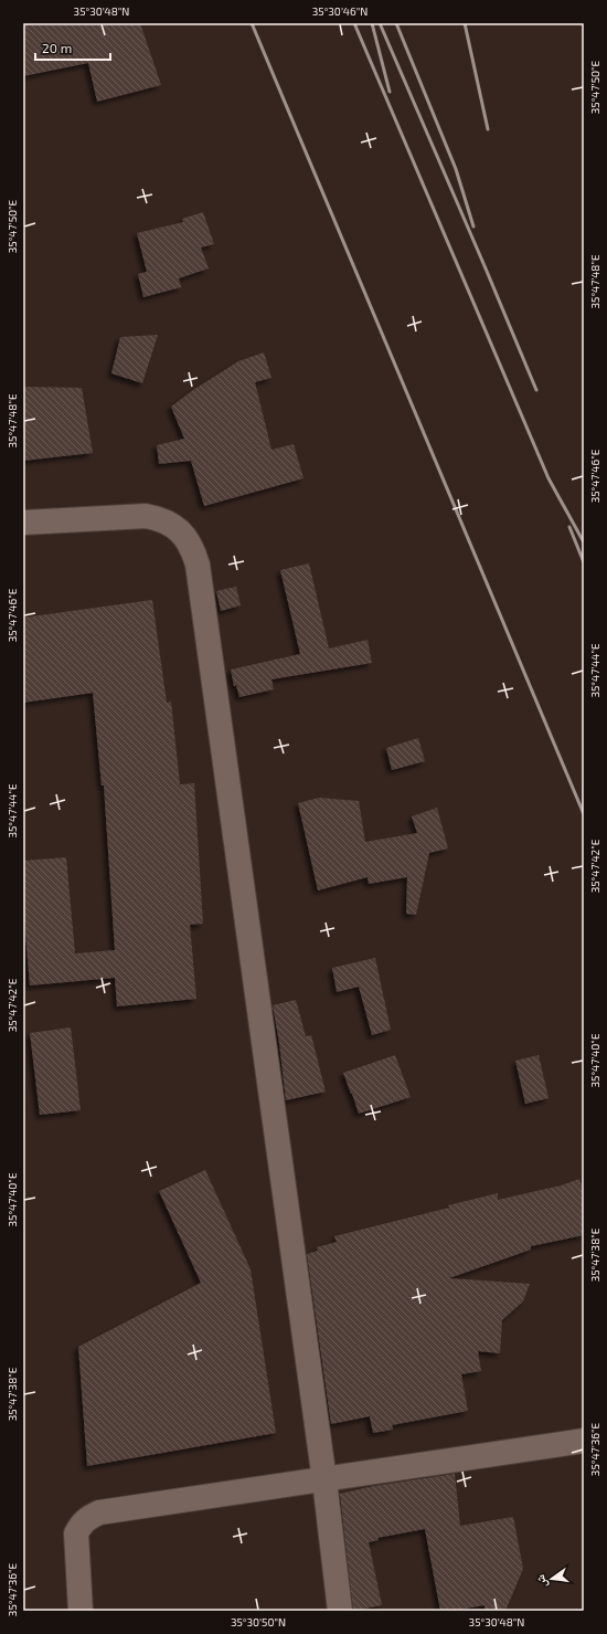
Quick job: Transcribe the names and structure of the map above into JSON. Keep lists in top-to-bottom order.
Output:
{
  "scale_bar": "20 m",
  "north": "left",
  "coordinates": [
    "35°30'48\"N",
    "35°30'46\"N",
    "35°47'50\"E",
    "35°47'48\"E",
    "35°47'46\"E",
    "35°47'44\"E",
    "35°47'42\"E",
    "35°47'40\"E",
    "35°47'38\"E",
    "35°47'36\"E",
    "35°30'50\"N"
  ]
}
